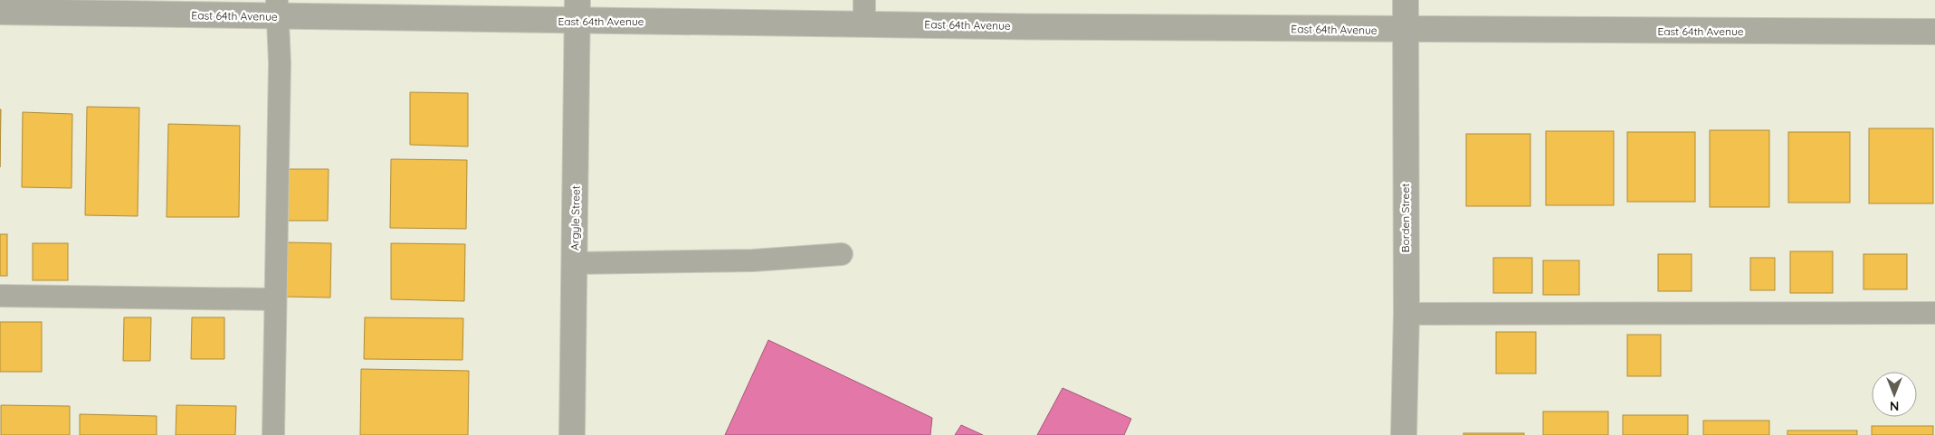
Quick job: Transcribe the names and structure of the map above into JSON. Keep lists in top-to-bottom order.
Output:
{
  "streets": {
    "street": ["East 64th Avenue", "Argyle Street", "Borden Street"]
  },
  "crossings": [
    ["East 64th Avenue", "Argyle Street"],
    ["East 64th Avenue", "Borden Street"]
  ],
  "north": "bottom"
}
